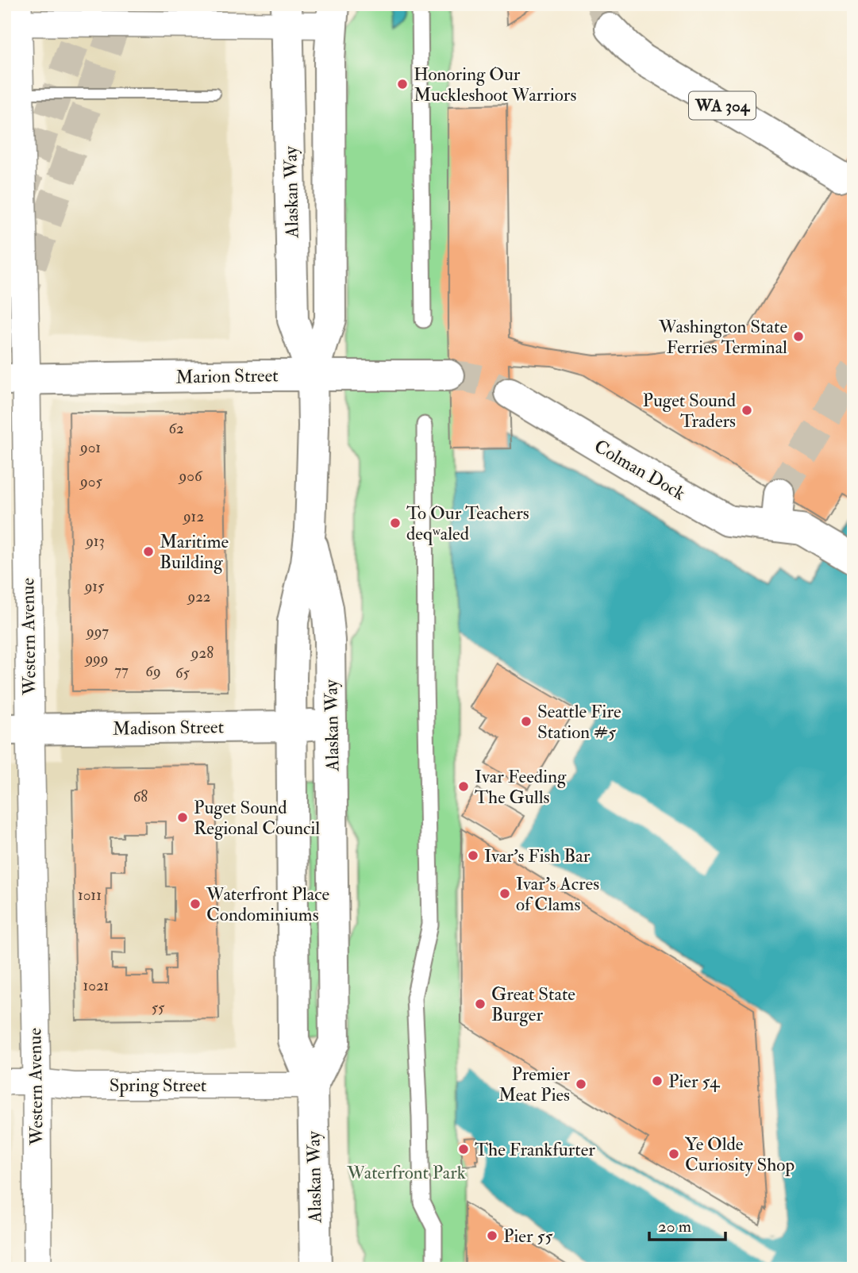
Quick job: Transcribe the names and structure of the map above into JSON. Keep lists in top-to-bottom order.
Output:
{
  "streets": {
    "main road": [
      "WA 304",
      "Alaskan Way",
      "Marion Street",
      "Colman Dock",
      "Western Avenue",
      "Madison Street"
    ],
    "street": ["Spring Street"]
  },
  "crossings": [
    ["Alaskan Way", "Marion Street"],
    ["Alaskan Way", "Madison Street"],
    ["Alaskan Way", "Spring Street"],
    ["Marion Street", "Western Avenue"],
    ["Western Avenue", "Madison Street"],
    ["Western Avenue", "Spring Street"]
  ],
  "parks": ["Waterfront Park"],
  "places": [
    "Honoring Our Muckleshoot Warriors",
    "Washington State Ferries Terminal",
    "Puget Sound Traders",
    "To Our Teachers deqʷaled",
    "Maritime Building",
    "Seattle Fire Station #5",
    "Ivar Feeding The Gulls",
    "Puget Sound Regional Council",
    "Ivar's Fish Bar",
    "Ivar's Acres of Clams",
    "Waterfront Place Condominiums",
    "Great State Burger",
    "Pier 54",
    "Premier Meat Pies",
    "The Frankfurter",
    "Ye Olde Curiosity Shop",
    "Pier 55"
  ],
  "house_numbers": [
    "62",
    "901",
    "906",
    "905",
    "912",
    "913",
    "915",
    "922",
    "997",
    "928",
    "999",
    "77",
    "69",
    "65",
    "68",
    "1011",
    "1021",
    "55"
  ],
  "scale_bar": "20 m"
}
